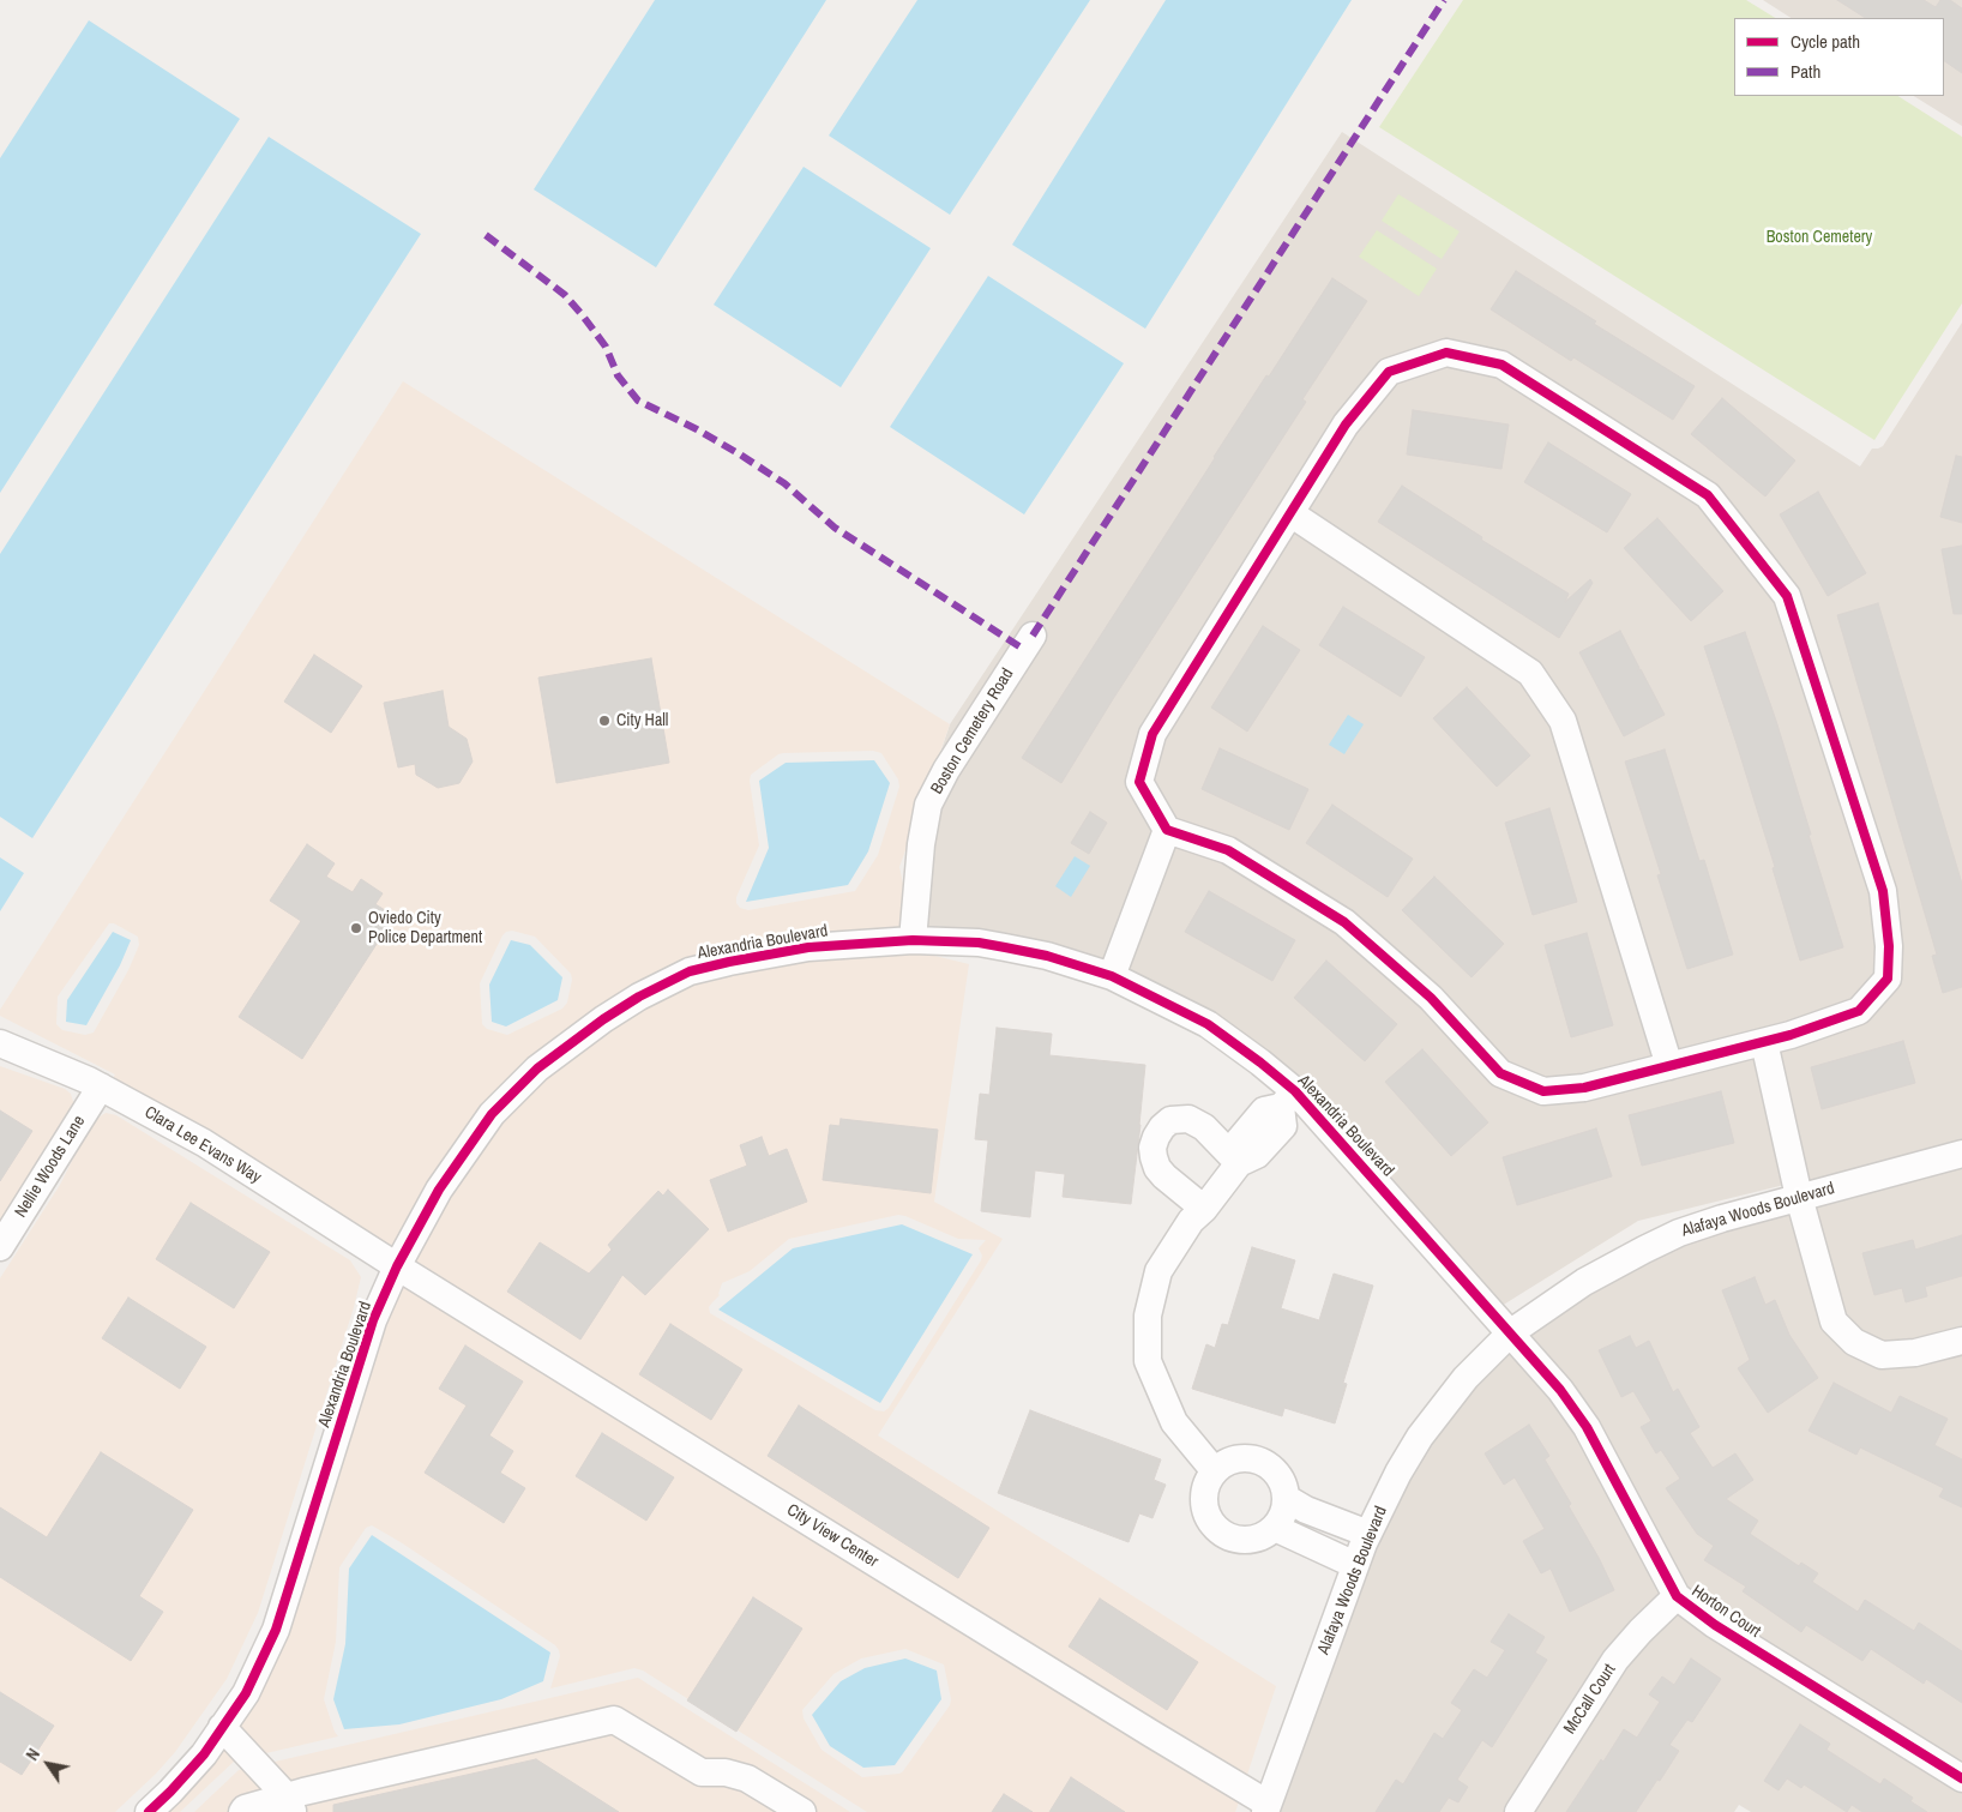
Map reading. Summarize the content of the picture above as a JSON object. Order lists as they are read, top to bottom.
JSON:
{
  "streets": {
    "street": [
      "Boston Cemetery Road",
      "Alexandria Boulevard",
      "Clara Lee Evans Way",
      "Nellie Woods Lane",
      "Alafaya Woods Boulevard",
      "City View Center",
      "Horton Court",
      "McCall Court"
    ]
  },
  "crossings": [
    ["Boston Cemetery Road", "Alexandria Boulevard"],
    ["Alexandria Boulevard", "Clara Lee Evans Way"],
    ["Alexandria Boulevard", "Alafaya Woods Boulevard"],
    ["Alexandria Boulevard", "City View Center"],
    ["Alexandria Boulevard", "Horton Court"],
    ["Clara Lee Evans Way", "Nellie Woods Lane"],
    ["Clara Lee Evans Way", "City View Center"],
    ["Alafaya Woods Boulevard", "City View Center"],
    ["Alafaya Woods Boulevard", "Horton Court"],
    ["Horton Court", "McCall Court"]
  ],
  "parks": ["Boston Cemetery"],
  "places": ["City Hall", "Oviedo City Police Department"],
  "legend": ["Cycle path", "Path"],
  "north": "top left"
}
